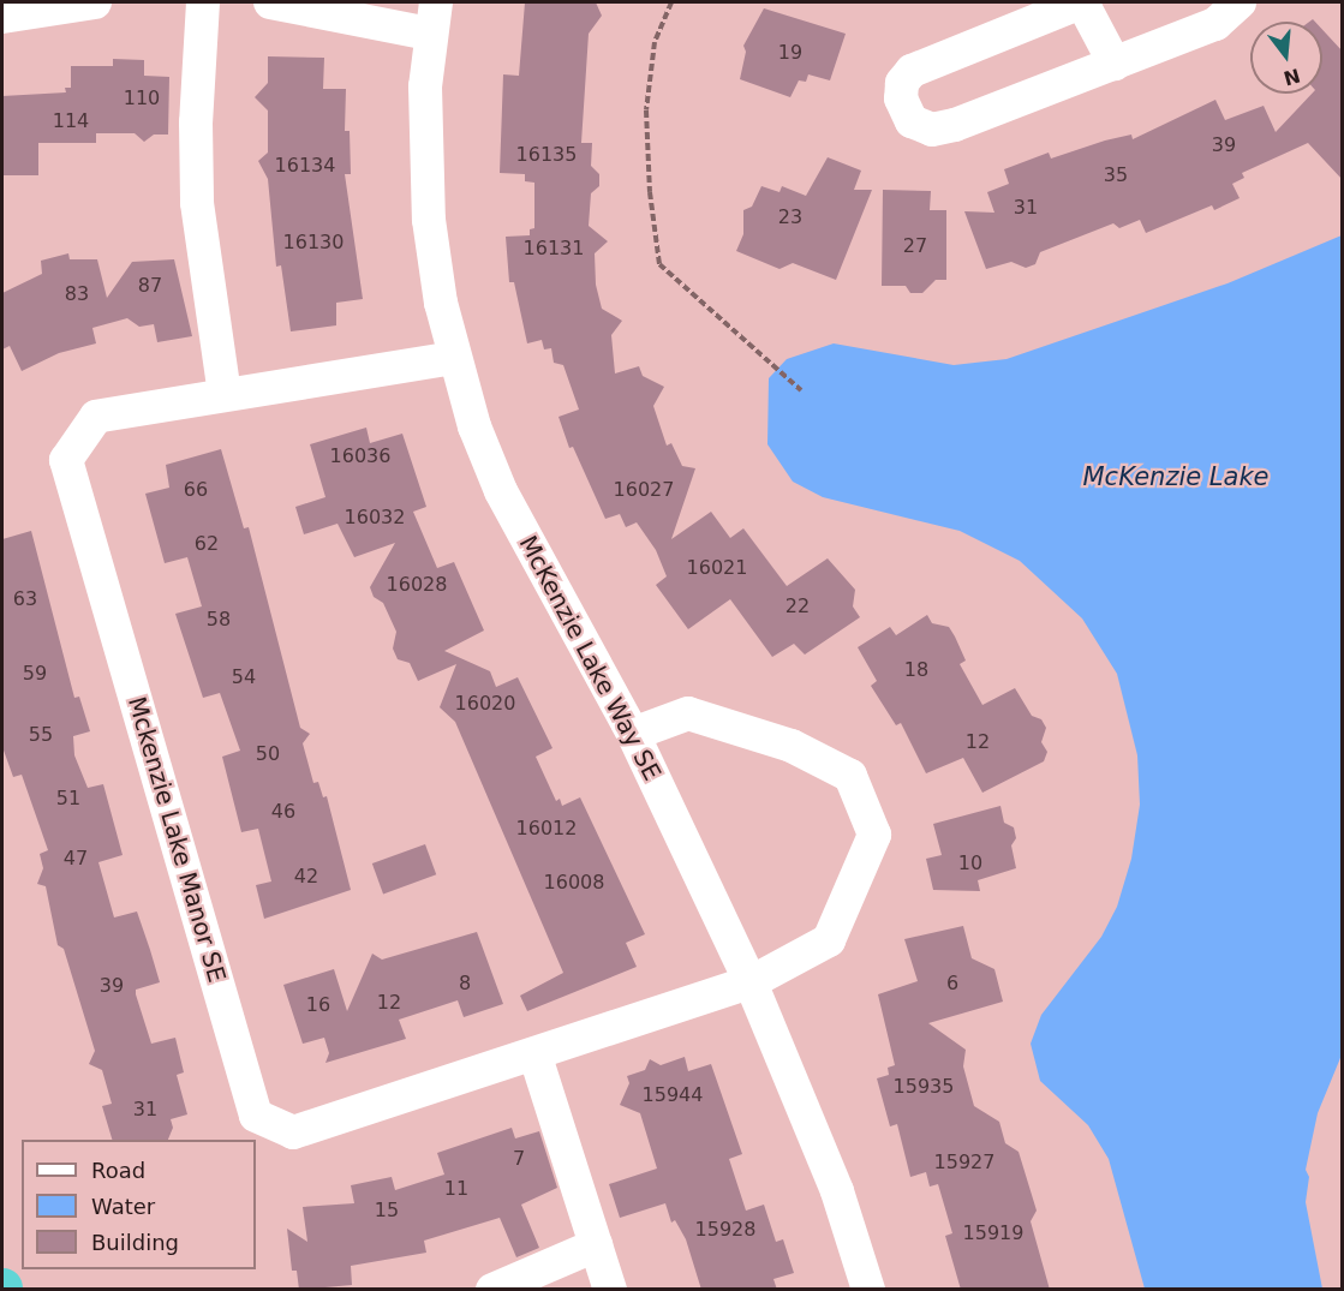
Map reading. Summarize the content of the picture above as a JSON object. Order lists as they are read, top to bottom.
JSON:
{
  "streets": {
    "street": ["McKenzie Lake Way SE", "Mckenzie Lake Manor SE"]
  },
  "crossings": [
    ["McKenzie Lake Way SE", "Mckenzie Lake Manor SE"]
  ],
  "water": ["McKenzie Lake"],
  "house_numbers": [
    "19",
    "110",
    "114",
    "39",
    "16135",
    "16134",
    "35",
    "31",
    "23",
    "16130",
    "27",
    "16131",
    "87",
    "83",
    "16036",
    "66",
    "16027",
    "16032",
    "62",
    "16021",
    "16028",
    "63",
    "22",
    "58",
    "18",
    "59",
    "54",
    "16020",
    "55",
    "12",
    "50",
    "51",
    "46",
    "16012",
    "47",
    "10",
    "42",
    "16008",
    "8",
    "6",
    "39",
    "12",
    "16",
    "15935",
    "15944",
    "31",
    "7",
    "15927",
    "11",
    "15",
    "15928",
    "15919"
  ],
  "legend": ["Road", "Water", "Building"],
  "north": "bottom"
}
